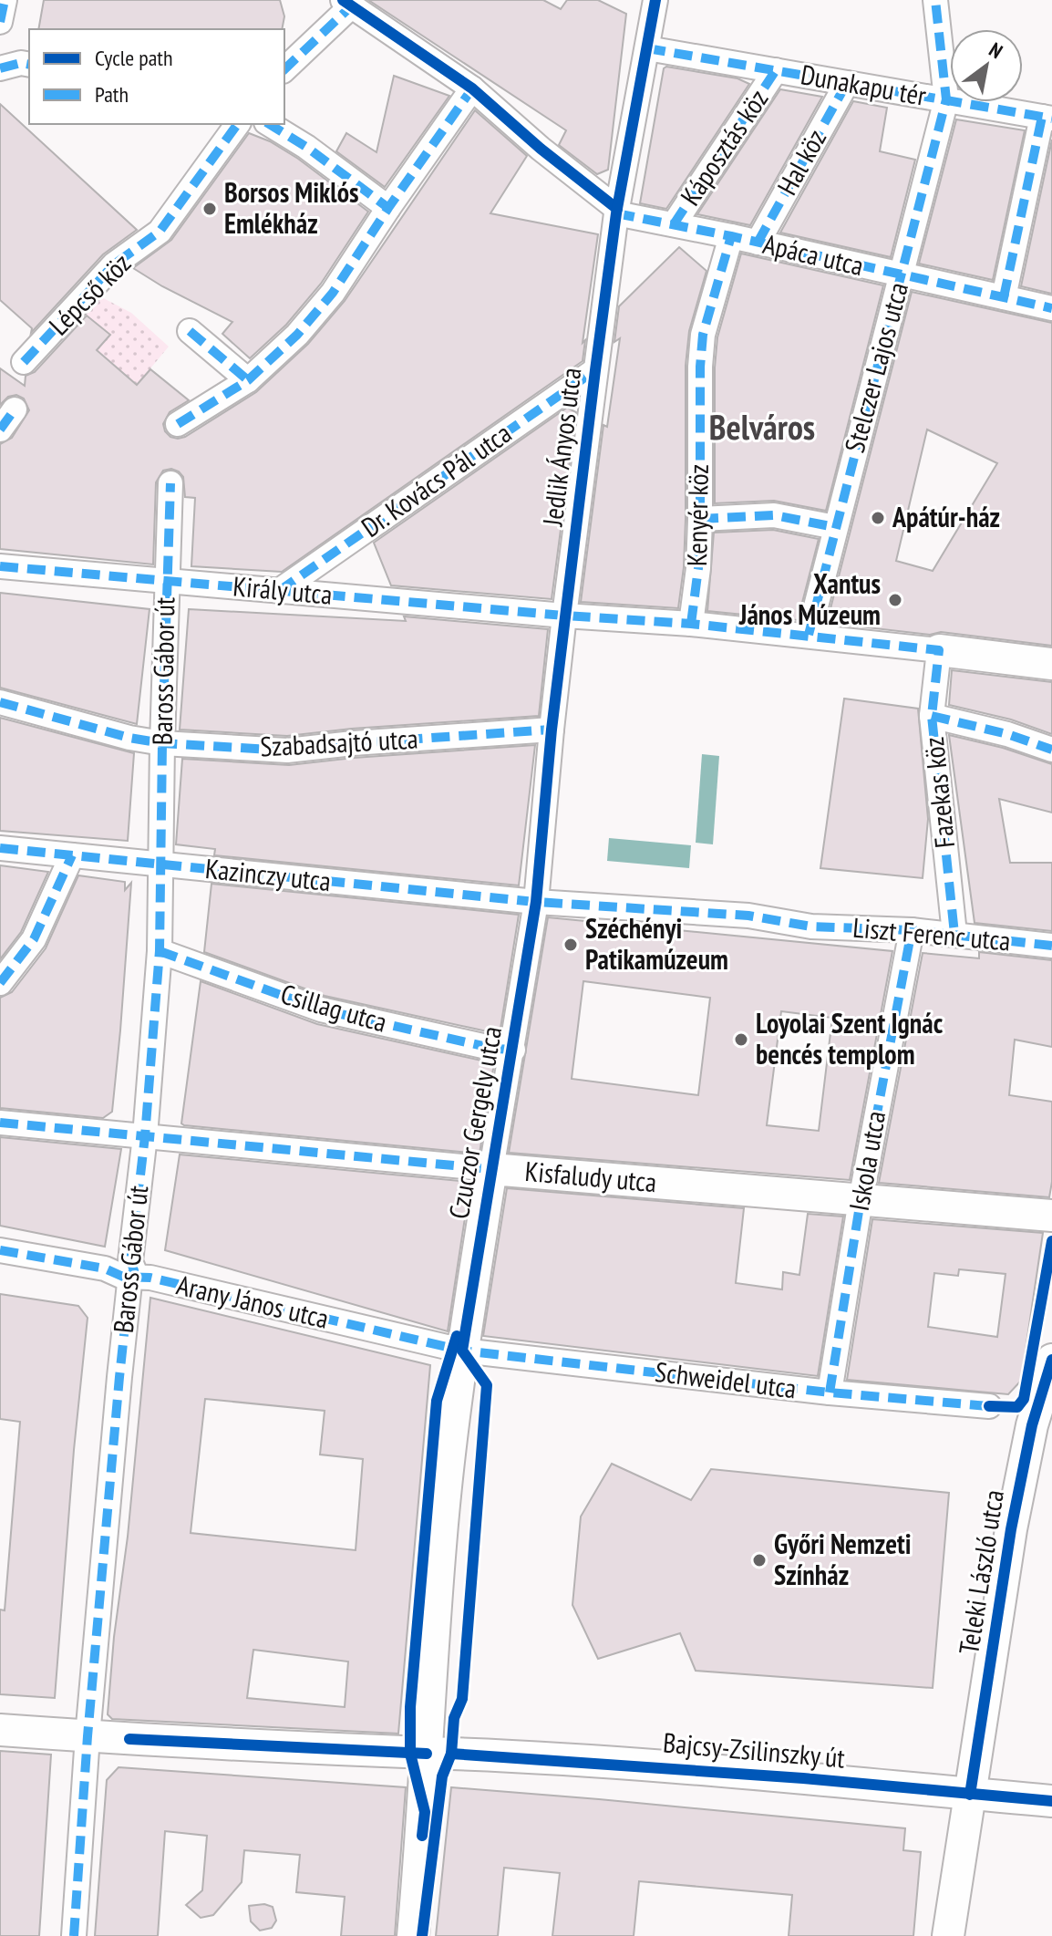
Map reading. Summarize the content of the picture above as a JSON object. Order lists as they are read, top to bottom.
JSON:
{
  "streets": {
    "street": [
      "Dunakapu tér",
      "Káposztás köz",
      "Hal köz",
      "Apáca utca",
      "Lépcső köz",
      "Stelczer Lajos utca",
      "Jedlik Ányos utca",
      "Dr. Kovács Pál utca",
      "Kenyér köz",
      "Király utca",
      "Baross Gábor út",
      "Szabadsajtó utca",
      "Fazekas köz",
      "Kazinczy utca",
      "Liszt Ferenc utca",
      "Csillag utca",
      "Czuczor Gergely utca",
      "Iskola utca",
      "Kisfaludy utca",
      "Arany János utca",
      "Schweidel utca",
      "Teleki László utca",
      "Bajcsy-Zsilinszky út"
    ]
  },
  "crossings": [
    ["Dunakapu tér", "Káposztás köz"],
    ["Dunakapu tér", "Hal köz"],
    ["Dunakapu tér", "Stelczer Lajos utca"],
    ["Dunakapu tér", "Jedlik Ányos utca"],
    ["Káposztás köz", "Apáca utca"],
    ["Hal köz", "Apáca utca"],
    ["Apáca utca", "Stelczer Lajos utca"],
    ["Apáca utca", "Jedlik Ányos utca"],
    ["Apáca utca", "Kenyér köz"],
    ["Stelczer Lajos utca", "Király utca"],
    ["Jedlik Ányos utca", "Dr. Kovács Pál utca"],
    ["Jedlik Ányos utca", "Király utca"],
    ["Jedlik Ányos utca", "Szabadsajtó utca"],
    ["Jedlik Ányos utca", "Kazinczy utca"],
    ["Jedlik Ányos utca", "Czuczor Gergely utca"],
    ["Dr. Kovács Pál utca", "Király utca"],
    ["Kenyér köz", "Király utca"],
    ["Király utca", "Baross Gábor út"],
    ["Király utca", "Fazekas köz"],
    ["Baross Gábor út", "Szabadsajtó utca"],
    ["Baross Gábor út", "Kazinczy utca"],
    ["Baross Gábor út", "Csillag utca"],
    ["Baross Gábor út", "Kisfaludy utca"],
    ["Baross Gábor út", "Arany János utca"],
    ["Baross Gábor út", "Bajcsy-Zsilinszky út"],
    ["Fazekas köz", "Liszt Ferenc utca"],
    ["Kazinczy utca", "Liszt Ferenc utca"],
    ["Kazinczy utca", "Czuczor Gergely utca"],
    ["Liszt Ferenc utca", "Iskola utca"],
    ["Csillag utca", "Czuczor Gergely utca"],
    ["Czuczor Gergely utca", "Kisfaludy utca"],
    ["Czuczor Gergely utca", "Arany János utca"],
    ["Czuczor Gergely utca", "Schweidel utca"],
    ["Czuczor Gergely utca", "Bajcsy-Zsilinszky út"],
    ["Iskola utca", "Kisfaludy utca"],
    ["Iskola utca", "Schweidel utca"],
    ["Arany János utca", "Schweidel utca"],
    ["Teleki László utca", "Bajcsy-Zsilinszky út"]
  ],
  "districts": ["Belváros"],
  "places": [
    "Borsos Miklós Emlékház",
    "Apátúr-ház",
    "Xantus János Múzeum",
    "Széchényi Patikamúzeum",
    "Loyolai Szent Ignác bencés templom",
    "Győri Nemzeti Színház"
  ],
  "legend": ["Cycle path", "Path"],
  "north": "top right"
}
